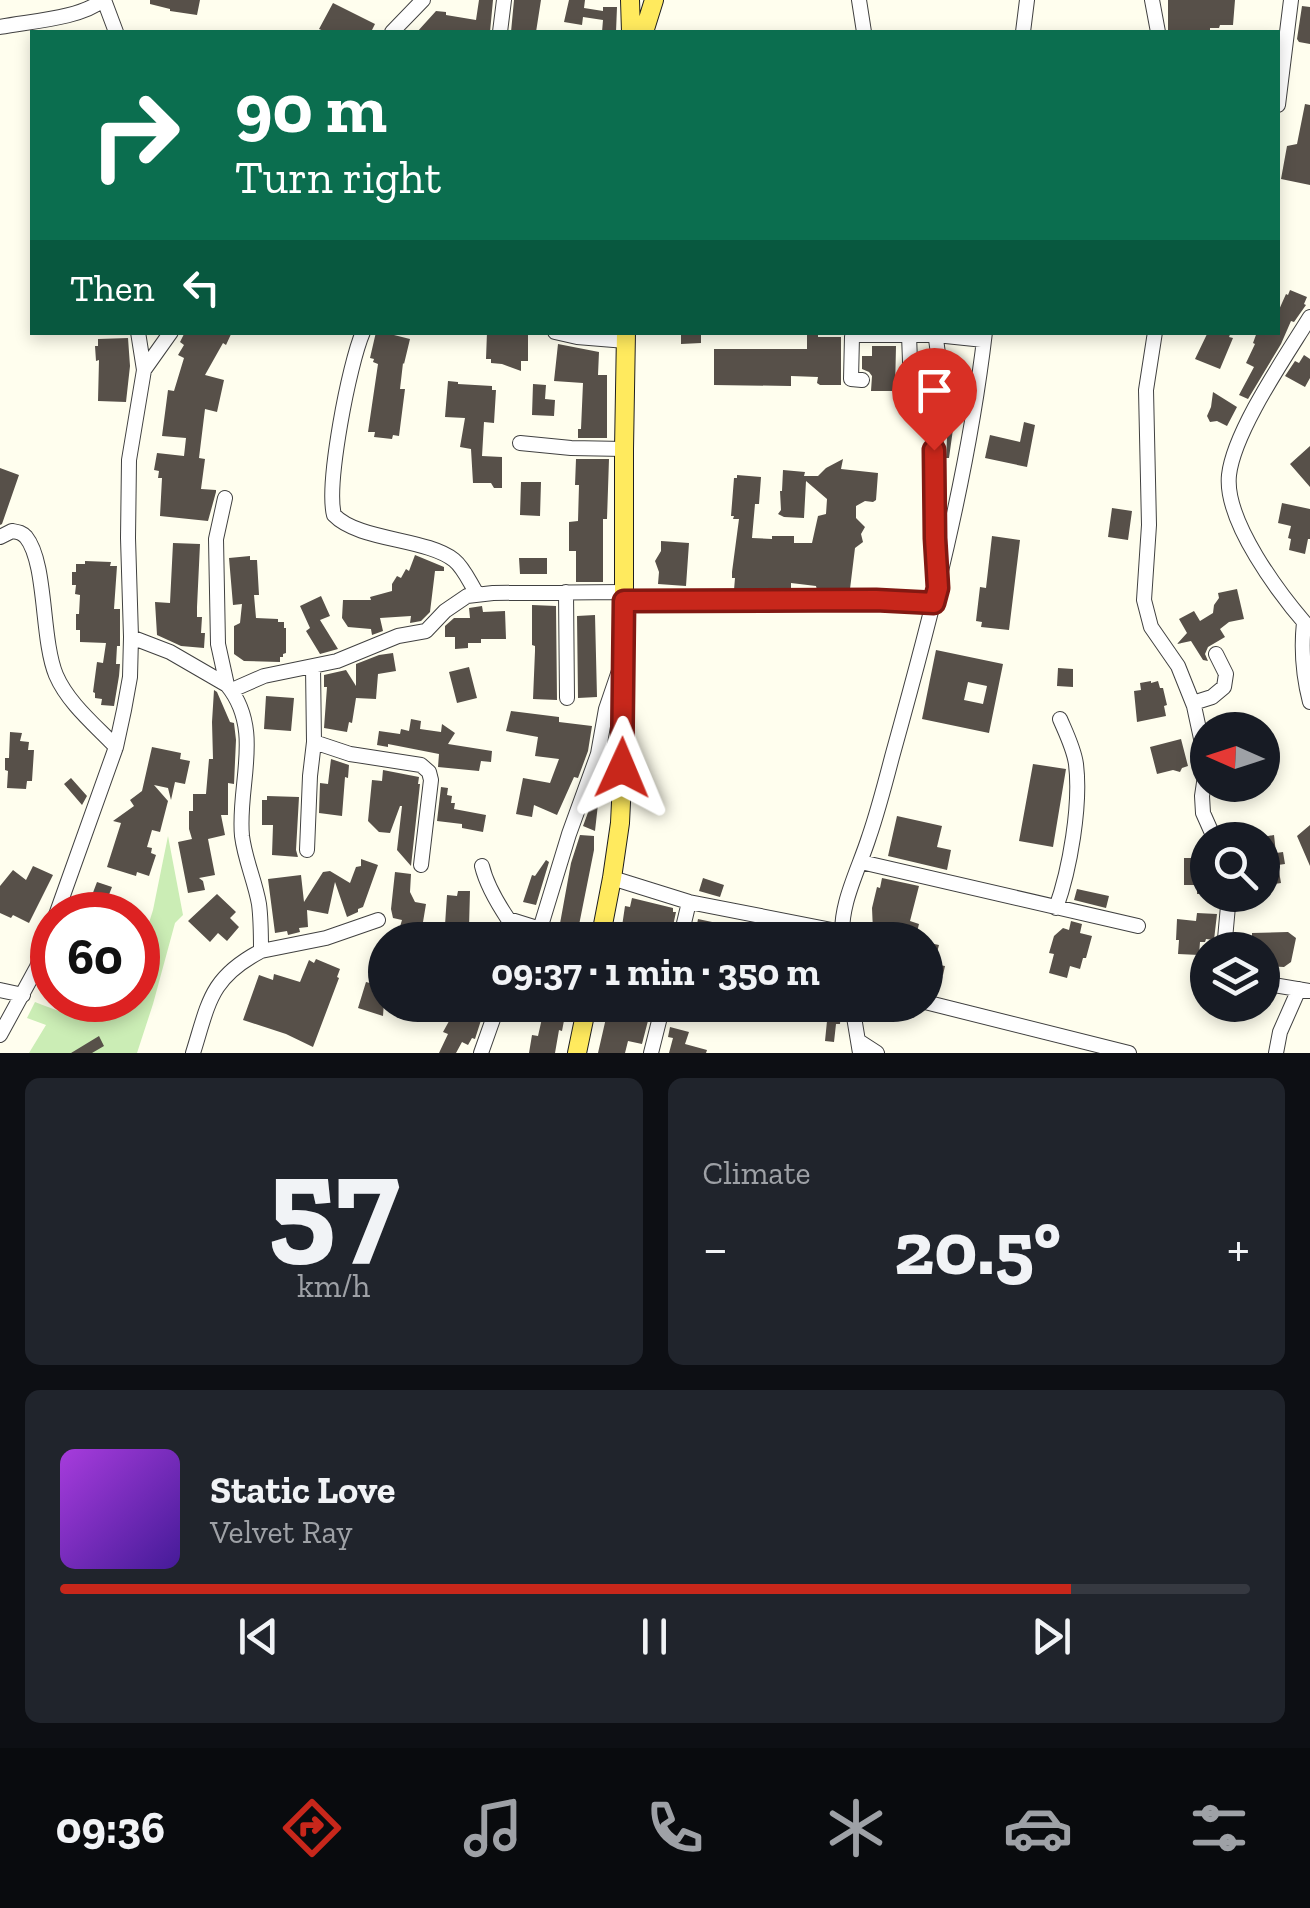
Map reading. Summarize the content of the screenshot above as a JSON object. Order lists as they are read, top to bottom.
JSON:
{
  "north": "left",
  "page": {
    "turn": ["90 m", "Turn right"],
    "then": "Then",
    "limit": "60",
    "trip": "09:37 · 1 min · 350 m",
    "tile": [
      ["57", "km/h"],
      "Climate"
    ],
    "heat": ["−", "20.5°", "+"],
    "song": ["Static Love", "Velvet Ray"],
    "tabs": "09:36"
  }
}
